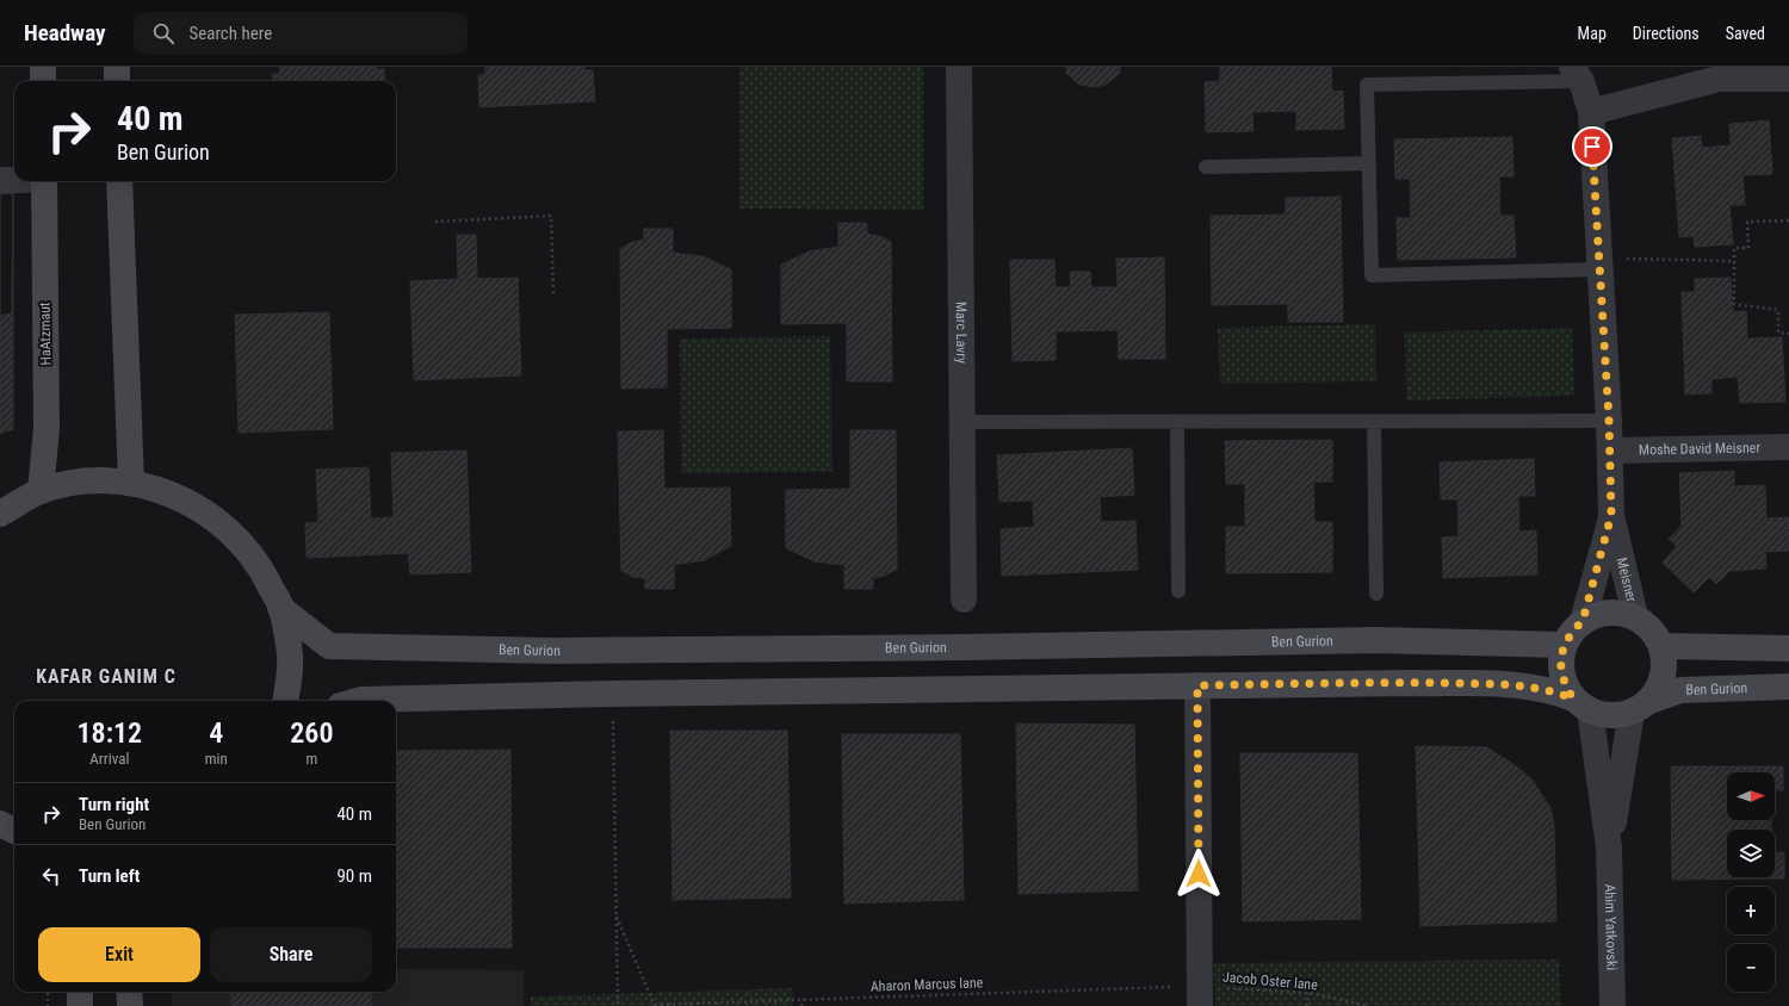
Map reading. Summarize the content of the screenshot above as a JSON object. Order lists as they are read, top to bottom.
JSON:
{
  "streets": {
    "street": [
      "Marc Lavry",
      "HaAtzmaut",
      "Moshe David Meisner",
      "Meisner",
      "Ben Gurion",
      "Ahim Yatkovski"
    ],
    "path": ["Jacob Oster lane", "Aharon Marcus lane"]
  },
  "crossings": [
    ["Moshe David Meisner", "Meisner"],
    ["Meisner", "Ben Gurion"],
    ["Meisner", "Ahim Yatkovski"],
    ["Ben Gurion", "Ahim Yatkovski"],
    ["Jacob Oster lane", "Aharon Marcus lane"]
  ],
  "districts": ["KAFAR GANIM C"],
  "north": "right",
  "page": {
    "header": "Headway",
    "search": "Search here",
    "nav": ["Map", "Directions", "Saved"],
    "turn": ["40 m", "Ben Gurion"],
    "eta": [
      "18:12",
      "Arrival",
      "4",
      "min",
      "260",
      "m"
    ],
    "map_buttons": ["+", "−"],
    "list": [
      {
        "name": "Turn right",
        "note": "Ben Gurion",
        "value": "40 m"
      },
      {
        "name": "Turn left",
        "value": "90 m"
      }
    ],
    "buttons": ["Exit", "Share"]
  }
}
